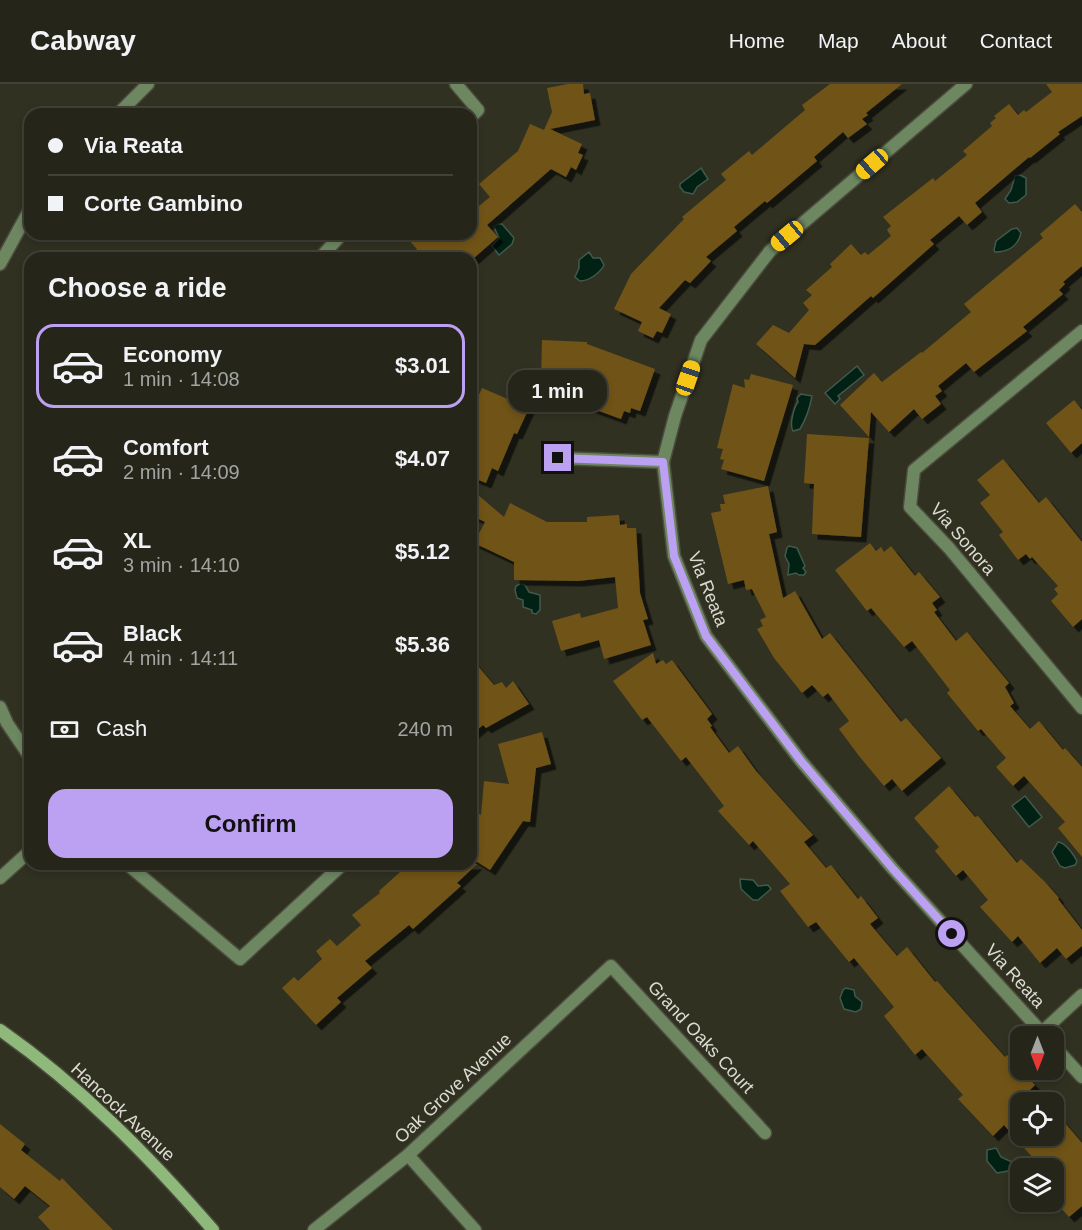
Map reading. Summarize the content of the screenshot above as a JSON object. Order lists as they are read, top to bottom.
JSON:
{
  "streets": {
    "main road": ["Hancock Avenue"],
    "street": [
      "Via Sonora",
      "Via Reata",
      "Grand Oaks Court",
      "Oak Grove Avenue"
    ]
  },
  "crossings": [
    ["Grand Oaks Court", "Oak Grove Avenue"]
  ],
  "north": "bottom",
  "page": {
    "header": "Cabway",
    "nav": [
      "Home",
      "Map",
      "About",
      "Contact"
    ],
    "banner": ["Via Reata", "Corte Gambino"],
    "heading": "Choose a ride",
    "list": [
      {
        "name": "Economy",
        "note": "1 min · 14:08",
        "value": "$3.01"
      },
      {
        "name": "Comfort",
        "note": "2 min · 14:09",
        "value": "$4.07"
      },
      {
        "name": "XL",
        "note": "3 min · 14:10",
        "value": "$5.12"
      },
      {
        "name": "Black",
        "note": "4 min · 14:11",
        "value": "$5.36"
      }
    ],
    "bubble": "1 min",
    "pay": ["Cash", "240 m"],
    "buttons": "Confirm"
  }
}
